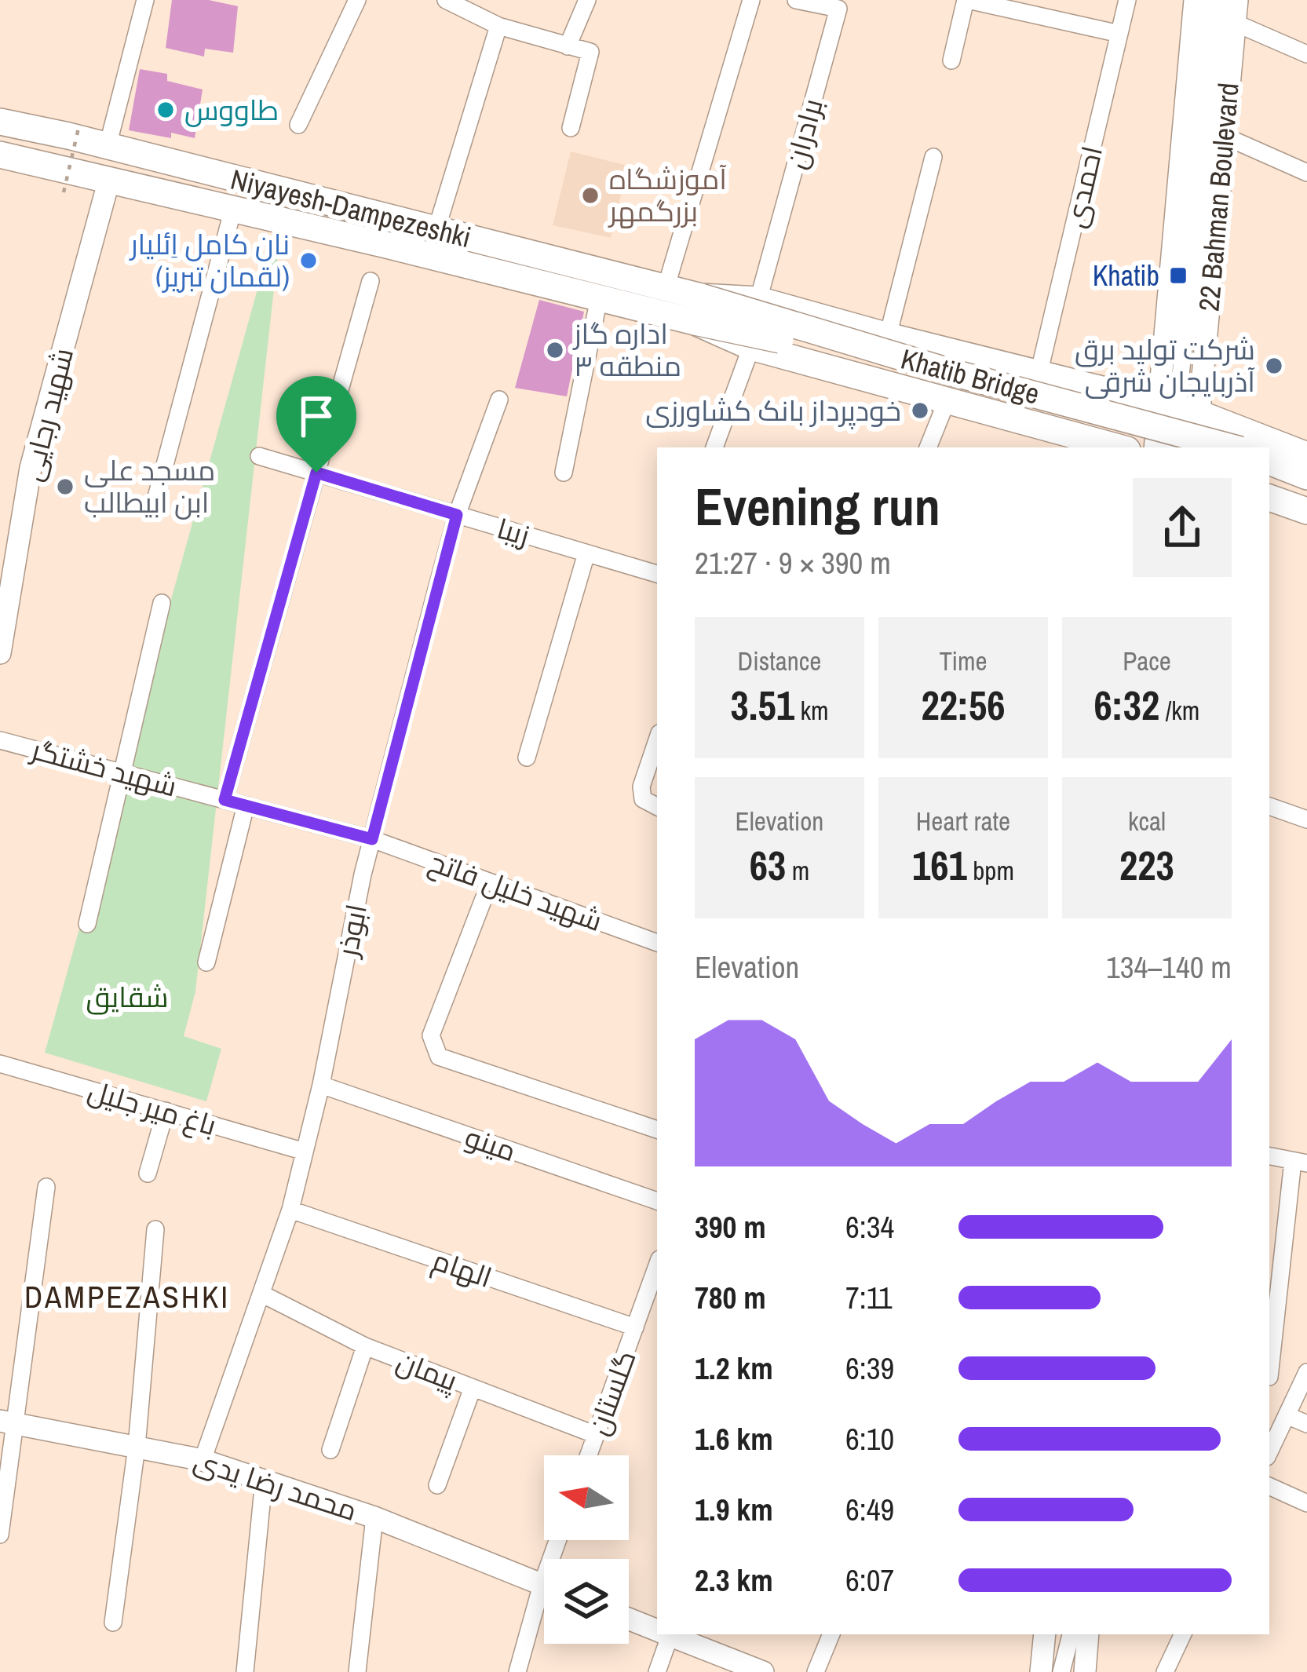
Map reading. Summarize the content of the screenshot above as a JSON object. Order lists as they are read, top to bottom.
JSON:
{
  "streets": {
    "highway": ["Niyayesh-Dampezeshki", "Khatib Bridge"],
    "main road": ["22 Bahman Boulevard", "شهید رجایی", "محمد رضا یدی"],
    "street": [
      "برادران",
      "احمدی",
      "زیبا",
      "شهید خشتگر",
      "شهید خلیل فاتح",
      "ابوذر",
      "باغ میر جلیل",
      "مینو",
      "الهام",
      "پیمان",
      "گلستان"
    ]
  },
  "crossings": [
    ["Niyayesh-Dampezeshki", "Khatib Bridge"],
    ["Niyayesh-Dampezeshki", "شهید رجایی"],
    ["زیبا", "ابوذر"],
    ["شهید خشتگر", "شهید خلیل فاتح"],
    ["شهید خشتگر", "ابوذر"],
    ["شهید خلیل فاتح", "ابوذر"],
    ["ابوذر", "باغ میر جلیل"],
    ["ابوذر", "مینو"],
    ["ابوذر", "الهام"],
    ["ابوذر", "پیمان"],
    ["ابوذر", "محمد رضا یدی"],
    ["الهام", "گلستان"],
    ["پیمان", "گلستان"]
  ],
  "districts": ["DAMPEZASHKI"],
  "parks": ["شقایق"],
  "places": {
    "other": [
      "طاووس",
      "آموزشگاه بزرگمهر",
      "نان کامل اِئلیار (لقمان تبریز)",
      "اداره گاز منطقه ۳",
      "شرکت تولید برق آذربایجان شرقی",
      "خودپرداز بانک کشاورزی",
      "مسجد علی ابن ابیطالب"
    ],
    "transit": ["Khatib"]
  },
  "north": "left",
  "page": {
    "heading": ["Evening run", "21:27 · 9 × 390 m"],
    "stats": [
      ["Distance", "3.51 km"],
      ["Time", "22:56"],
      ["Pace", "6:32 /km"],
      ["Elevation", "63 m"],
      ["Heart rate", "161 bpm"],
      ["kcal", "223"]
    ],
    "chart": ["Elevation", "134–140 m"],
    "list": [
      {
        "name": "390 m",
        "note": "6:34"
      },
      {
        "name": "780 m",
        "note": "7:11"
      },
      {
        "name": "1.2 km",
        "note": "6:39"
      },
      {
        "name": "1.6 km",
        "note": "6:10"
      },
      {
        "name": "1.9 km",
        "note": "6:49"
      },
      {
        "name": "2.3 km",
        "note": "6:07"
      }
    ]
  }
}
